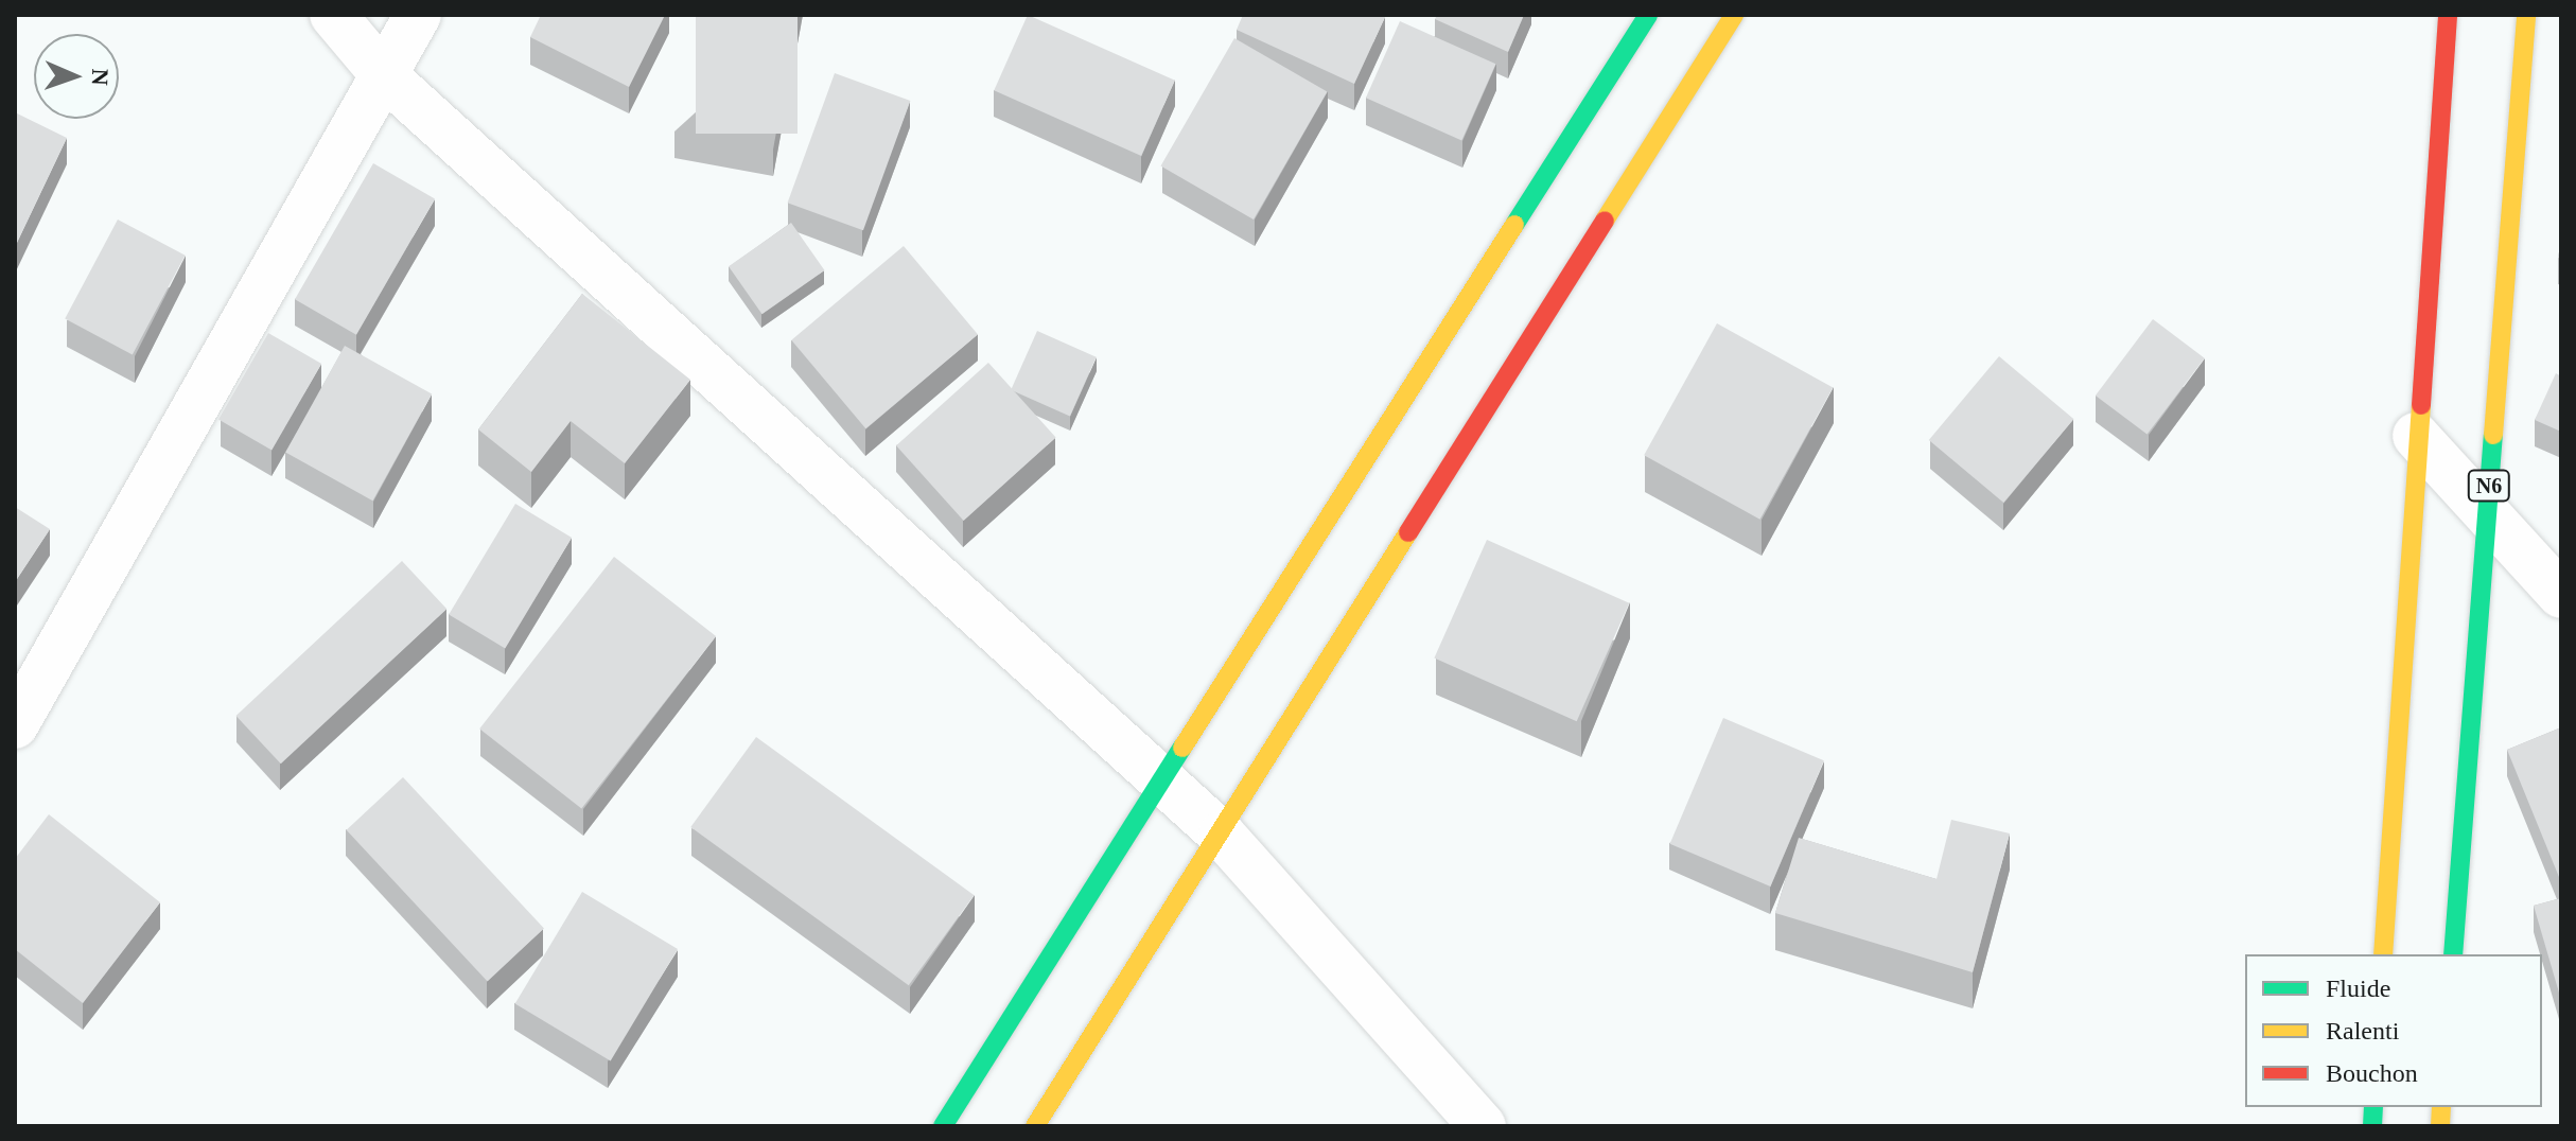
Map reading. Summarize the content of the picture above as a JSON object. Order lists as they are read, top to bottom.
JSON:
{
  "streets": {
    "main road": ["N6"]
  },
  "legend": ["Fluide", "Ralenti", "Bouchon"],
  "north": "right"
}
